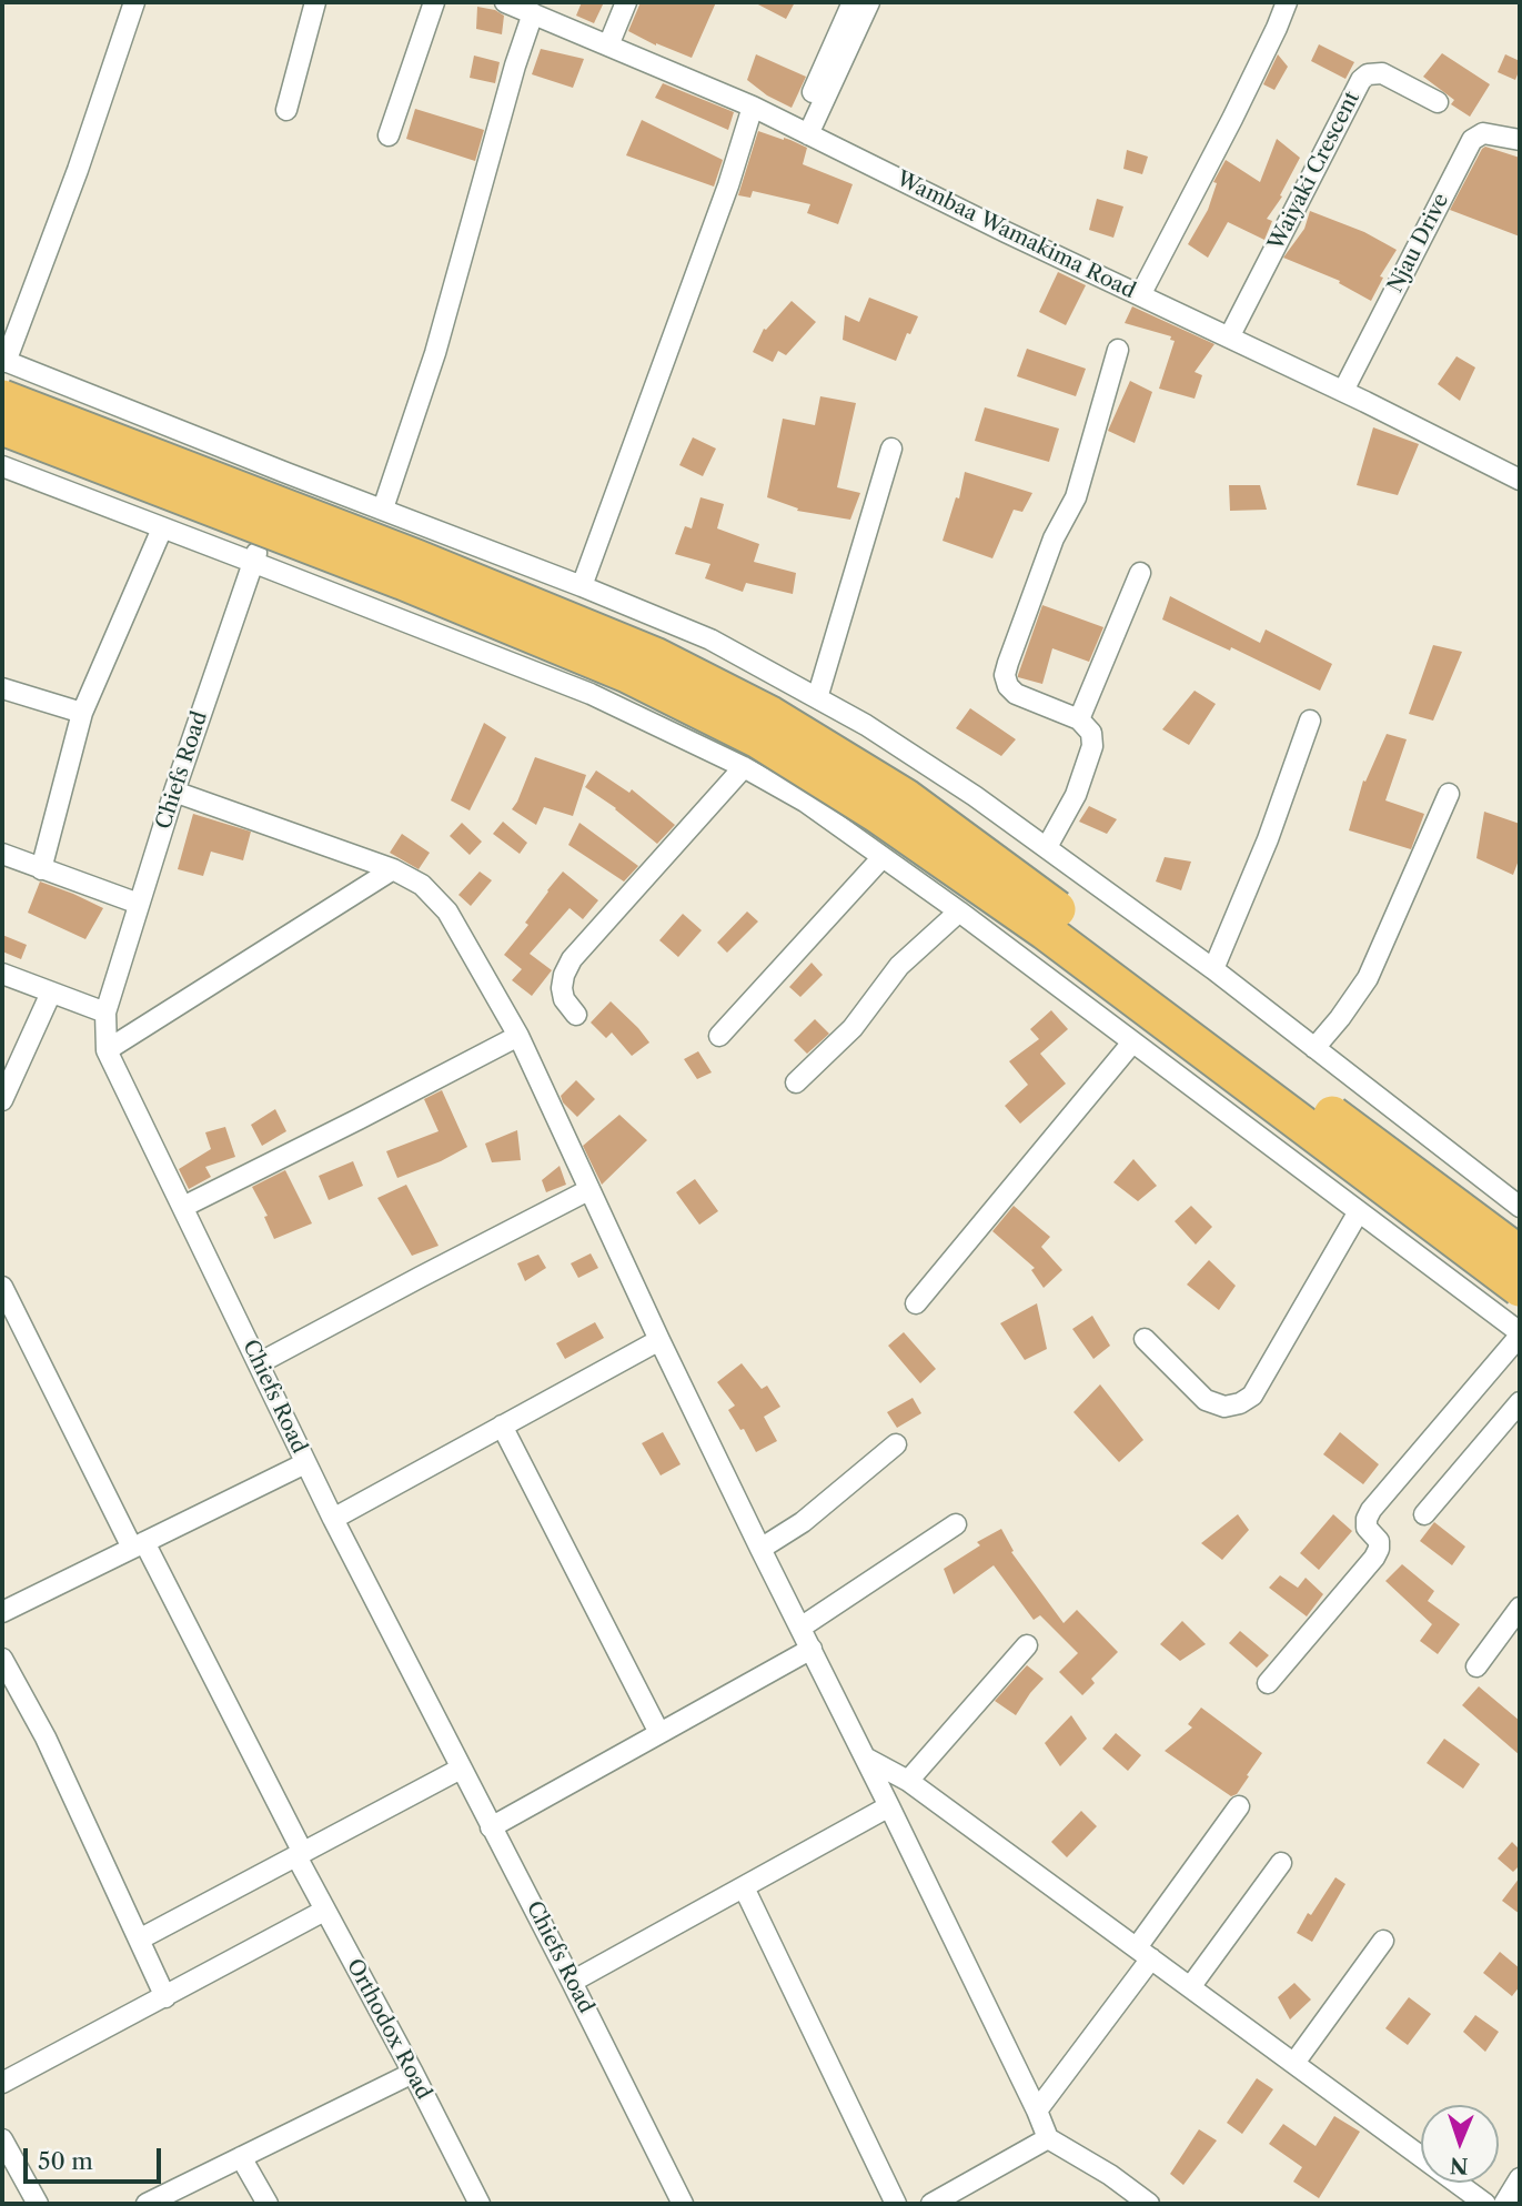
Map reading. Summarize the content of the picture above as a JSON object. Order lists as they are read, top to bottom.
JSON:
{
  "streets": {
    "street": [
      "Waiyaki Crescent",
      "Wambaa Wamakima Road",
      "Njau Drive",
      "Chiefs Road",
      "Orthodox Road"
    ]
  },
  "crossings": [
    ["Waiyaki Crescent", "Wambaa Wamakima Road"],
    ["Wambaa Wamakima Road", "Njau Drive"]
  ],
  "scale_bar": "50 m",
  "north": "bottom"
}
